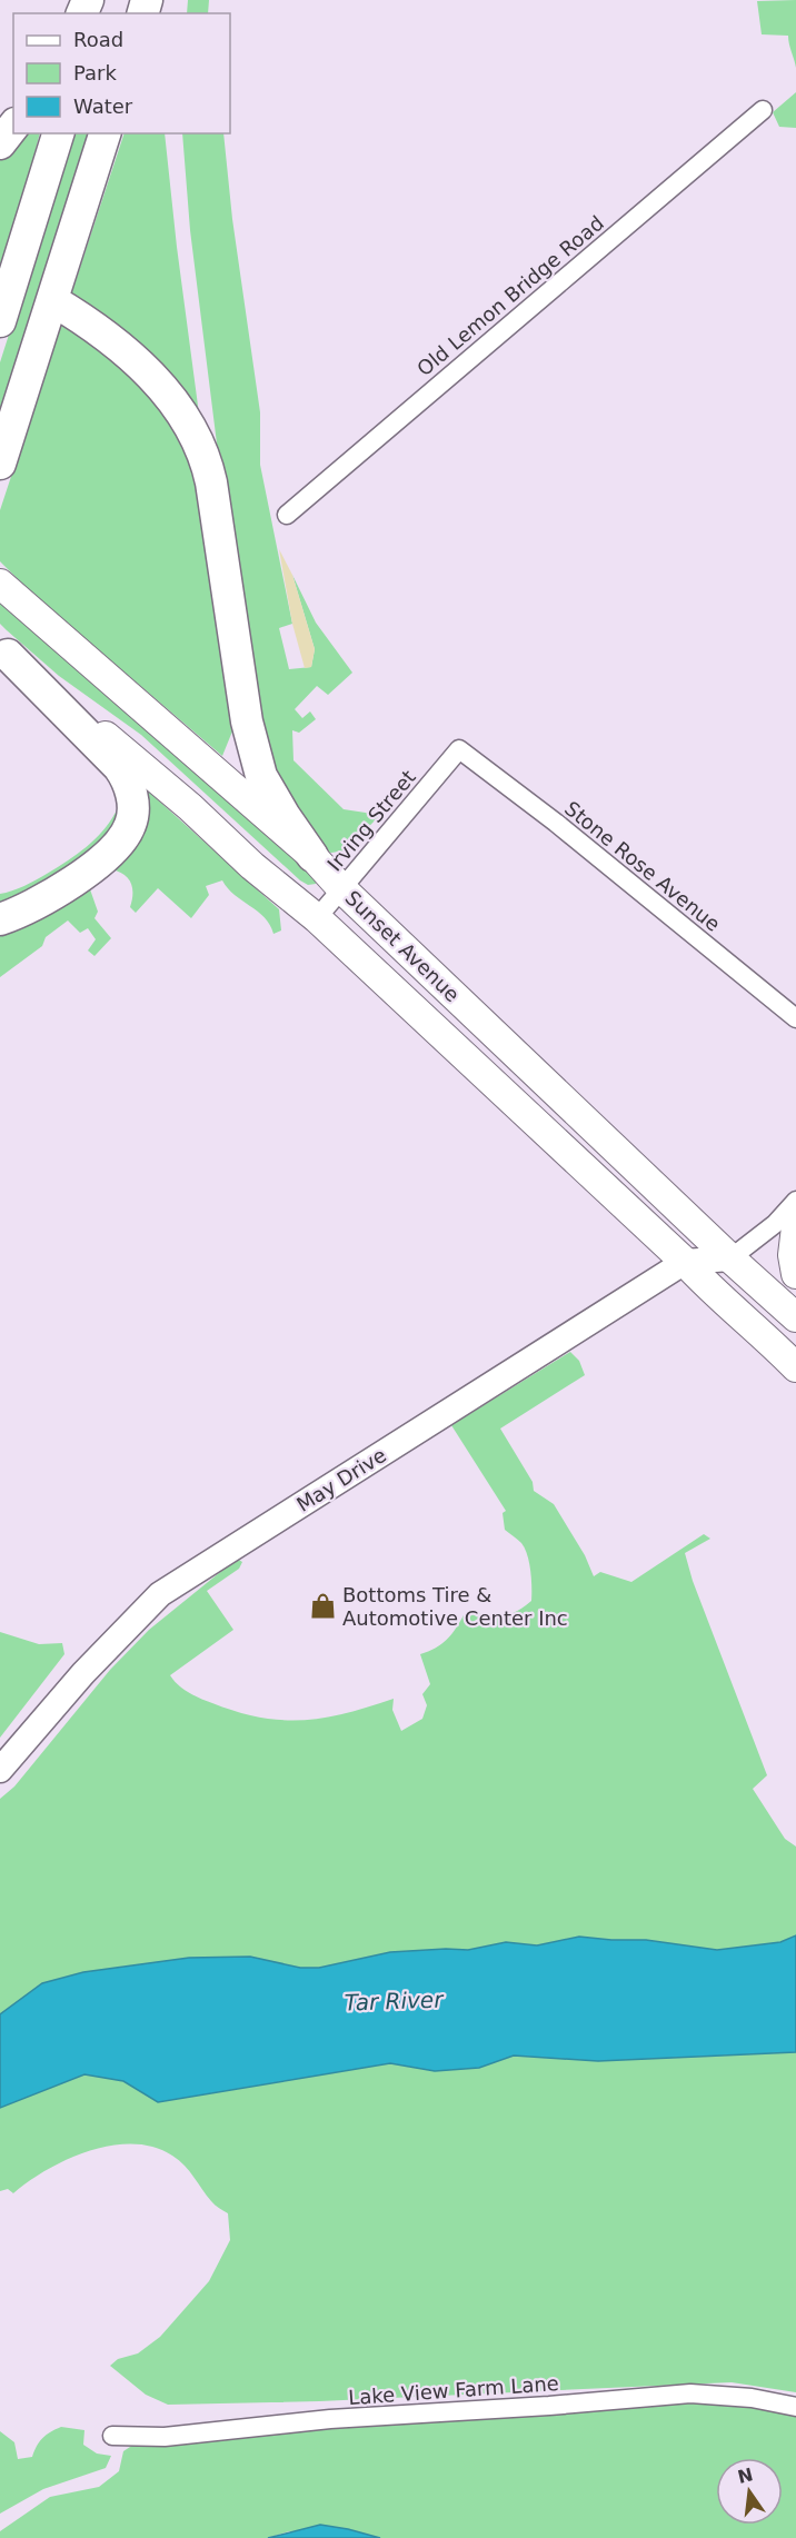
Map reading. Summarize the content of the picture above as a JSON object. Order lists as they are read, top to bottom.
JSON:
{
  "streets": {
    "main road": ["Sunset Avenue", "May Drive"],
    "street": [
      "Old Lemon Bridge Road",
      "Irving Street",
      "Stone Rose Avenue",
      "Lake View Farm Lane"
    ]
  },
  "crossings": [
    ["Irving Street", "Stone Rose Avenue"],
    ["Irving Street", "Sunset Avenue"],
    ["Sunset Avenue", "May Drive"]
  ],
  "water": ["Tar River"],
  "places": {
    "shop": ["Bottoms Tire & Automotive Center Inc"]
  },
  "legend": ["Road", "Park", "Water"],
  "north": "top"
}
